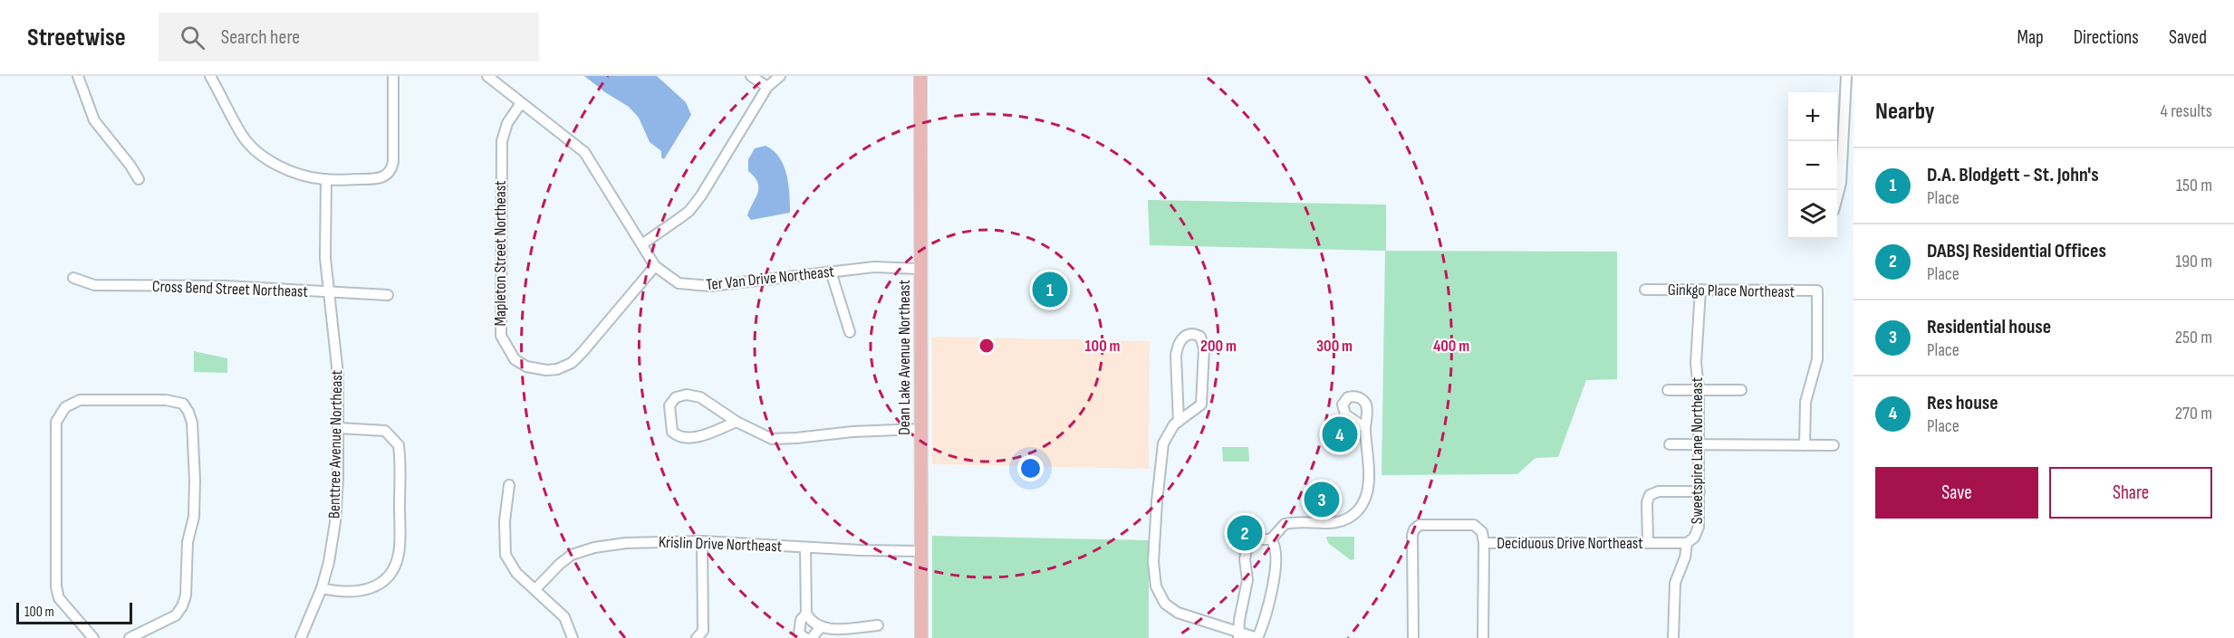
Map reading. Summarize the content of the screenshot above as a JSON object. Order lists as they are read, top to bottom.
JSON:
{
  "streets": {
    "main road": ["Dean Lake Avenue Northeast"],
    "street": [
      "Mapleton Street Northeast",
      "Ter Van Drive Northeast",
      "Cross Bend Street Northeast",
      "Ginkgo Place Northeast",
      "Benttree Avenue Northeast",
      "Sweetspire Lane Northeast",
      "Deciduous Drive Northeast",
      "Krislin Drive Northeast"
    ]
  },
  "crossings": [
    ["Mapleton Street Northeast", "Ter Van Drive Northeast"],
    ["Ter Van Drive Northeast", "Dean Lake Avenue Northeast"],
    ["Cross Bend Street Northeast", "Benttree Avenue Northeast"],
    ["Ginkgo Place Northeast", "Sweetspire Lane Northeast"],
    ["Dean Lake Avenue Northeast", "Krislin Drive Northeast"],
    ["Sweetspire Lane Northeast", "Deciduous Drive Northeast"]
  ],
  "scale_bar": "100 m",
  "page": {
    "header": "Streetwise",
    "search": "Search here",
    "nav": ["Map", "Directions", "Saved"],
    "heading": ["Nearby", "4 results"],
    "map_buttons": ["+", "−"],
    "list": [
      {
        "mark": "1",
        "name": "D.A. Blodgett - St. John's",
        "note": "Place",
        "value": "150 m"
      },
      {
        "mark": "2",
        "name": "DABSJ Residential Offices",
        "note": "Place",
        "value": "190 m"
      },
      {
        "mark": "3",
        "name": "Residential house",
        "note": "Place",
        "value": "250 m"
      },
      {
        "mark": "4",
        "name": "Res house",
        "note": "Place",
        "value": "270 m"
      }
    ],
    "pins": [
      "1",
      "4",
      "3",
      "2"
    ],
    "buttons": ["Save", "Share"],
    "scale": "100 m"
  },
  "rings": [
    "100 m",
    "200 m",
    "300 m",
    "400 m"
  ]
}
